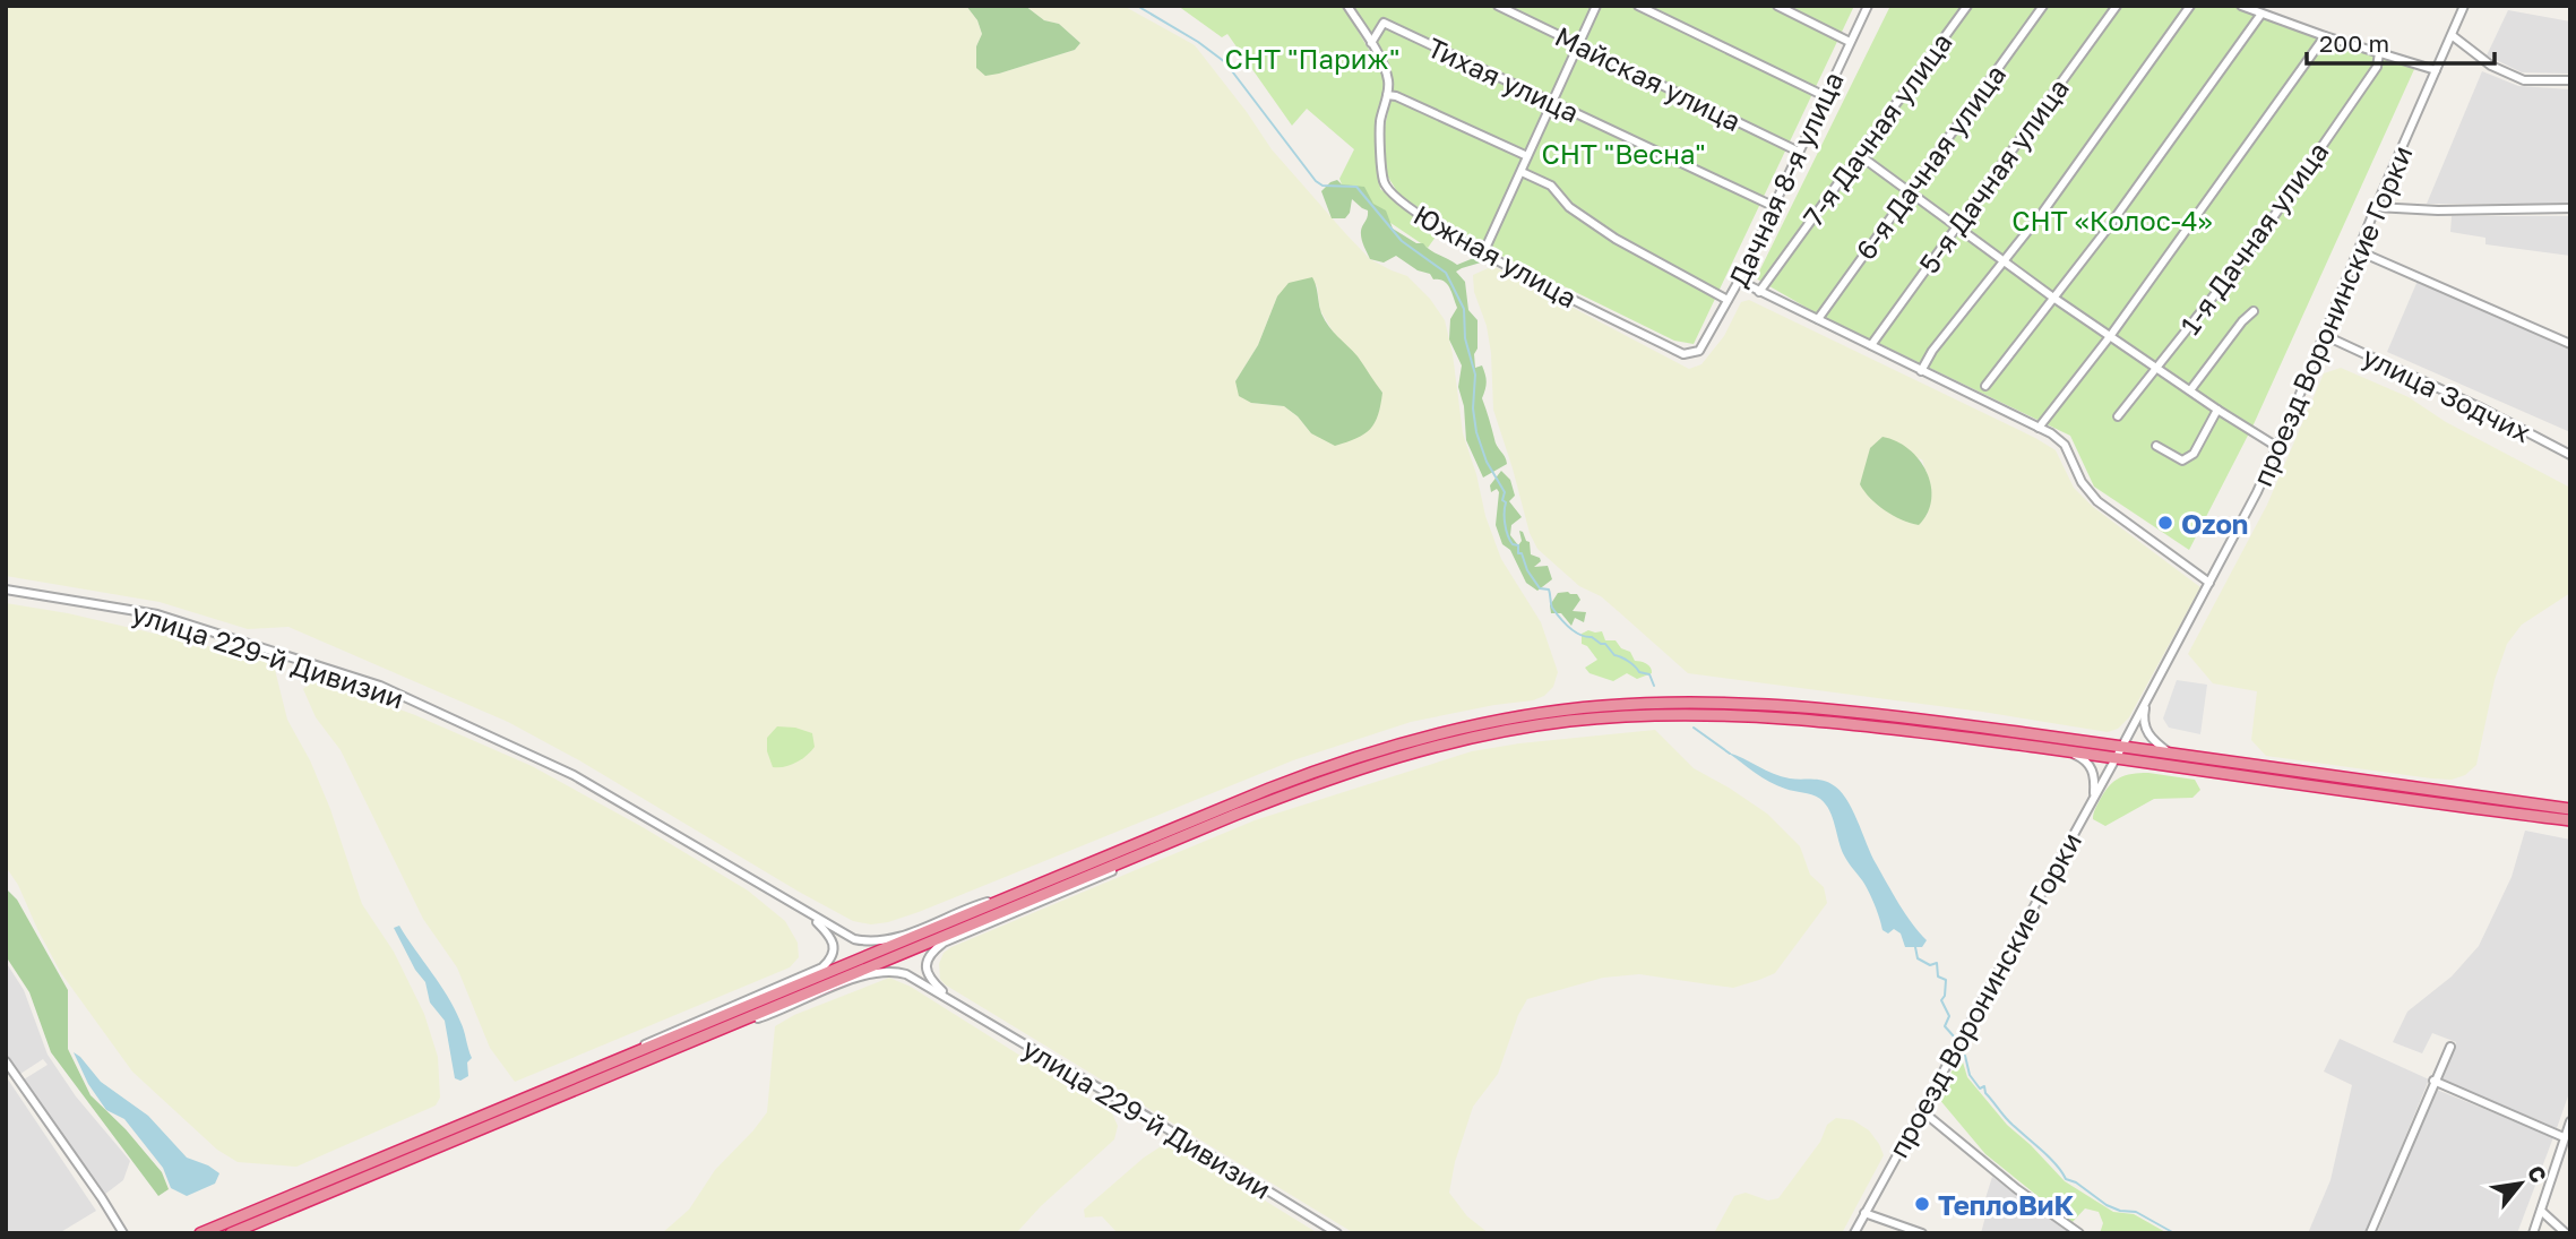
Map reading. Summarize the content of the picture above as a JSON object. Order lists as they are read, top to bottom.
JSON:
{
  "streets": {
    "street": [
      "Майская улица",
      "Тихая улица",
      "7-я Дачная улица",
      "6-я Дачная улица",
      "5-я Дачная улица",
      "Дачная 8-я улица",
      "1-я Дачная улица",
      "Южная улица",
      "проезд Воронинские Горки",
      "улица Зодчих",
      "улица 229-й Дивизии"
    ]
  },
  "crossings": [
    ["Майская улица", "Дачная 8-я улица"],
    ["Тихая улица", "Дачная 8-я улица"],
    ["Тихая улица", "Южная улица"],
    ["Дачная 8-я улица", "Южная улица"],
    ["проезд Воронинские Горки", "улица Зодчих"]
  ],
  "parks": ["СНТ \"Париж\"", "СНТ \"Весна\"", "СНТ «Колос-4»"],
  "places": ["Ozon", "ТеплоВиК"],
  "scale_bar": "200 m",
  "north": "top right"
}
